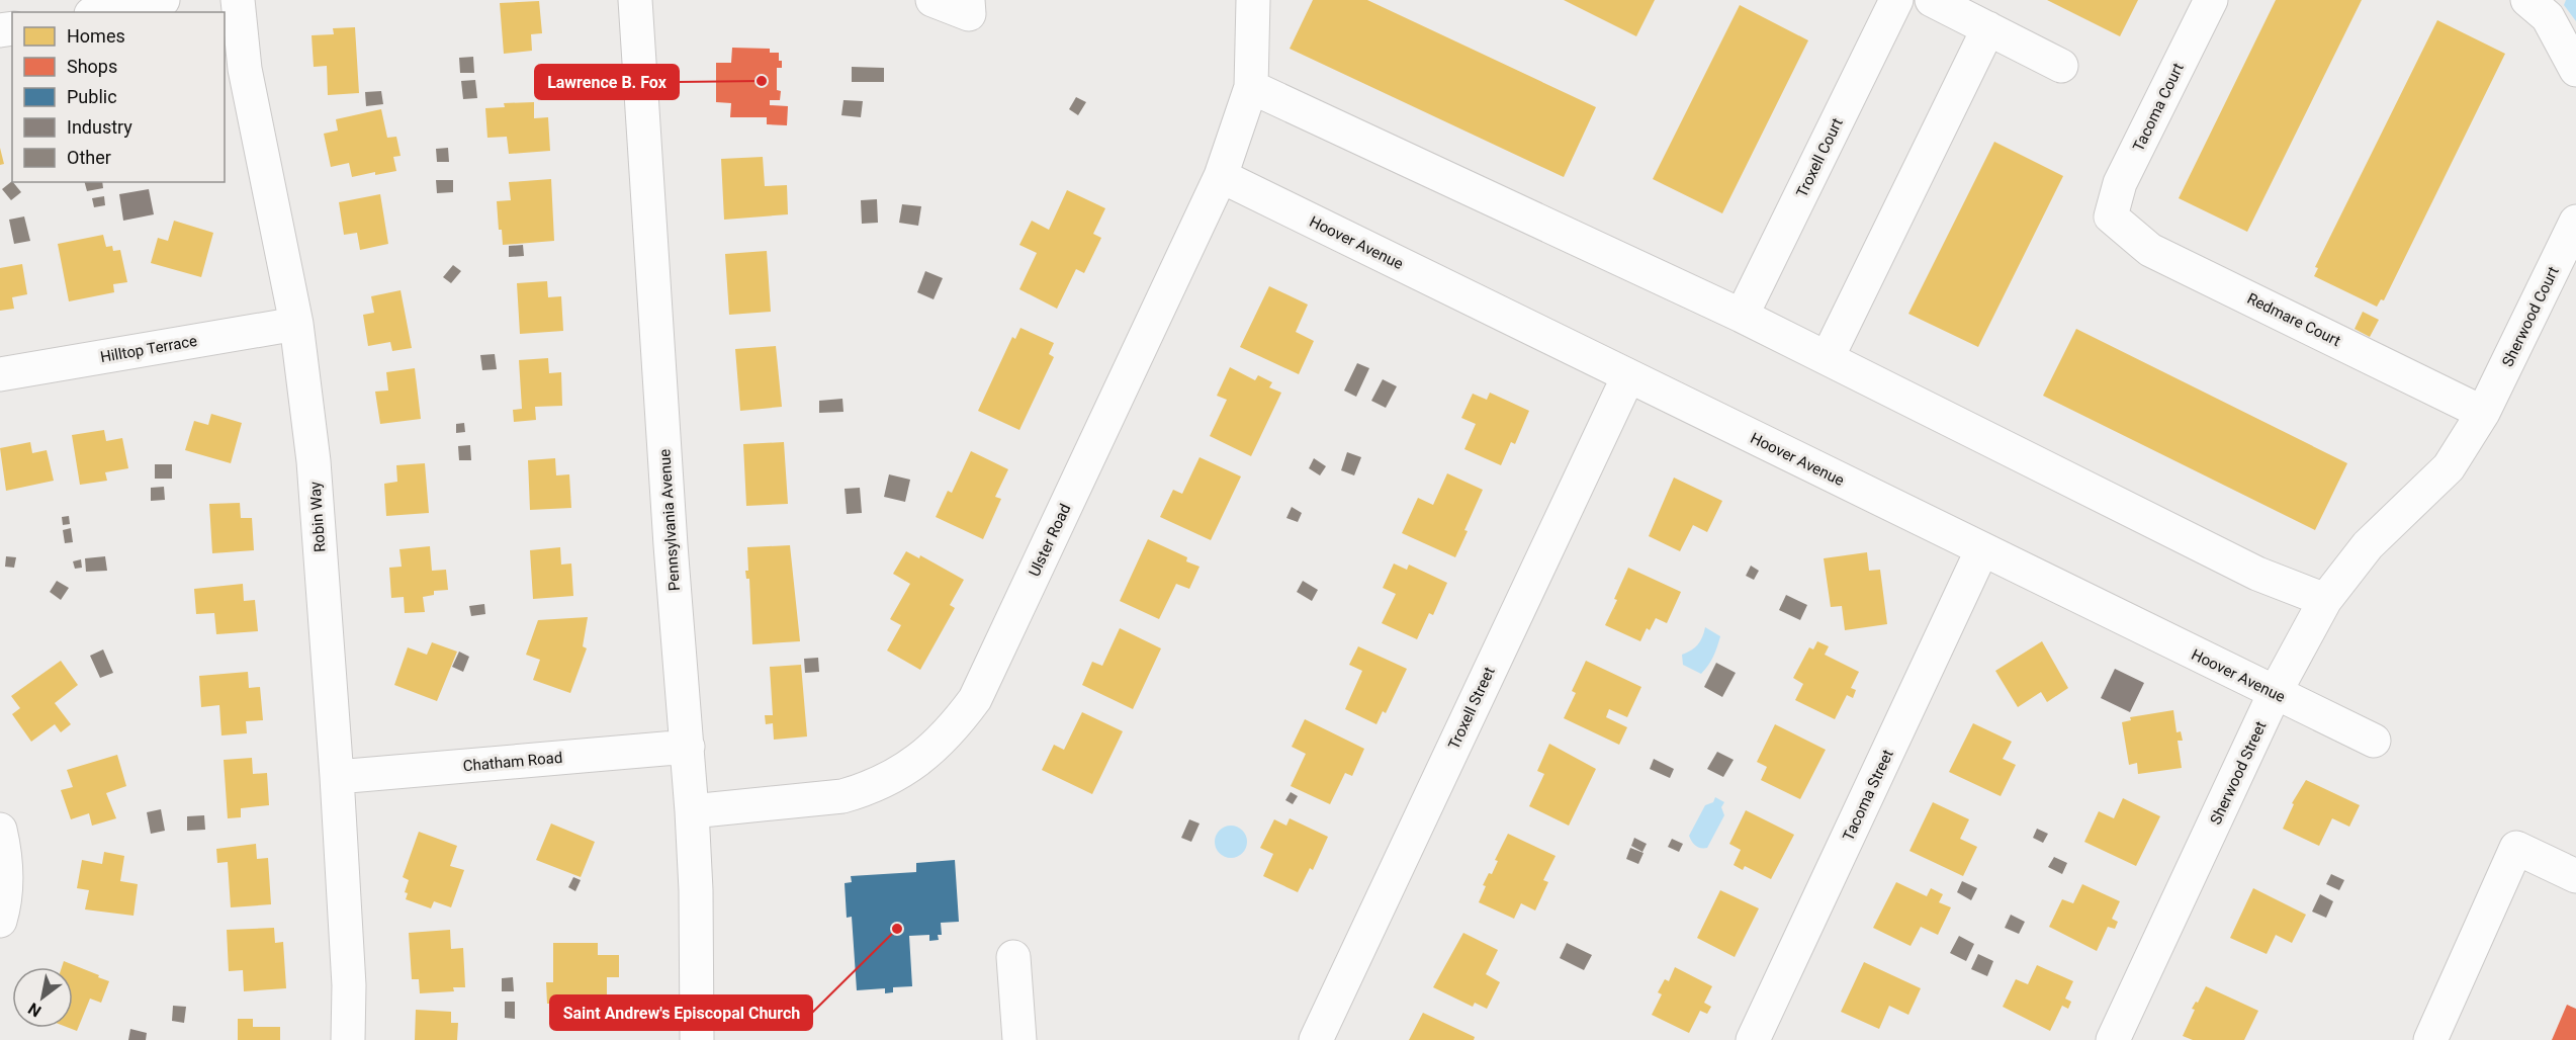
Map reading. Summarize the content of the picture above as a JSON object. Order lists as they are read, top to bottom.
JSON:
{
  "streets": {
    "street": [
      "Tacoma Court",
      "Troxell Court",
      "Hoover Avenue",
      "Sherwood Court",
      "Redmare Court",
      "Hilltop Terrace",
      "Robin Way",
      "Pennsylvania Avenue",
      "Ulster Road",
      "Troxell Street",
      "Chatham Road",
      "Sherwood Street",
      "Tacoma Street"
    ]
  },
  "crossings": [
    ["Tacoma Court", "Redmare Court"],
    ["Hoover Avenue", "Ulster Road"],
    ["Hoover Avenue", "Troxell Street"],
    ["Hoover Avenue", "Sherwood Street"],
    ["Hoover Avenue", "Tacoma Street"],
    ["Sherwood Court", "Redmare Court"],
    ["Sherwood Court", "Sherwood Street"],
    ["Redmare Court", "Sherwood Street"],
    ["Hilltop Terrace", "Robin Way"],
    ["Robin Way", "Chatham Road"],
    ["Pennsylvania Avenue", "Ulster Road"],
    ["Pennsylvania Avenue", "Chatham Road"]
  ],
  "places": ["Lawrence B. Fox", "Saint Andrew's Episcopal Church"],
  "legend": [
    "Homes",
    "Shops",
    "Public",
    "Industry",
    "Other"
  ],
  "north": "bottom left"
}
